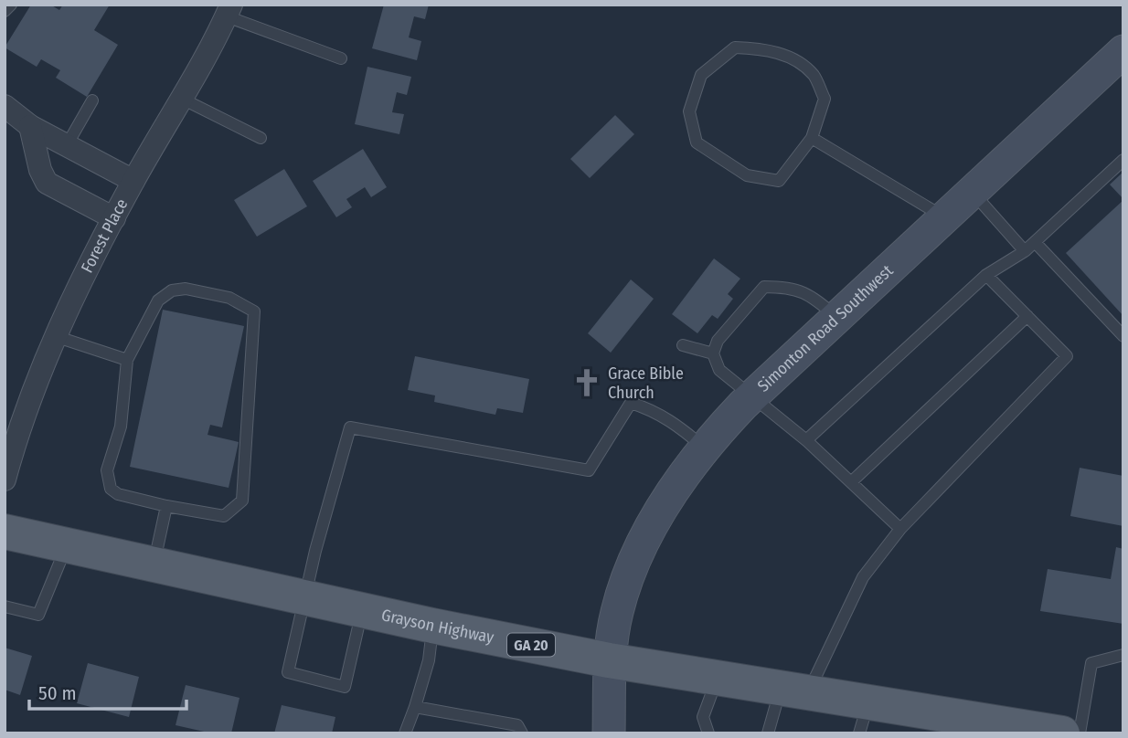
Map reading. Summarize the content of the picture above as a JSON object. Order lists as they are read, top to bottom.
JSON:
{
  "streets": {
    "main road": ["Grayson Highway", "GA 20"],
    "street": ["Forest Place", "Simonton Road Southwest"]
  },
  "crossings": [
    ["Simonton Road Southwest", "Grayson Highway"]
  ],
  "places": {
    "church": ["Grace Bible Church"]
  },
  "scale_bar": "50 m"
}
